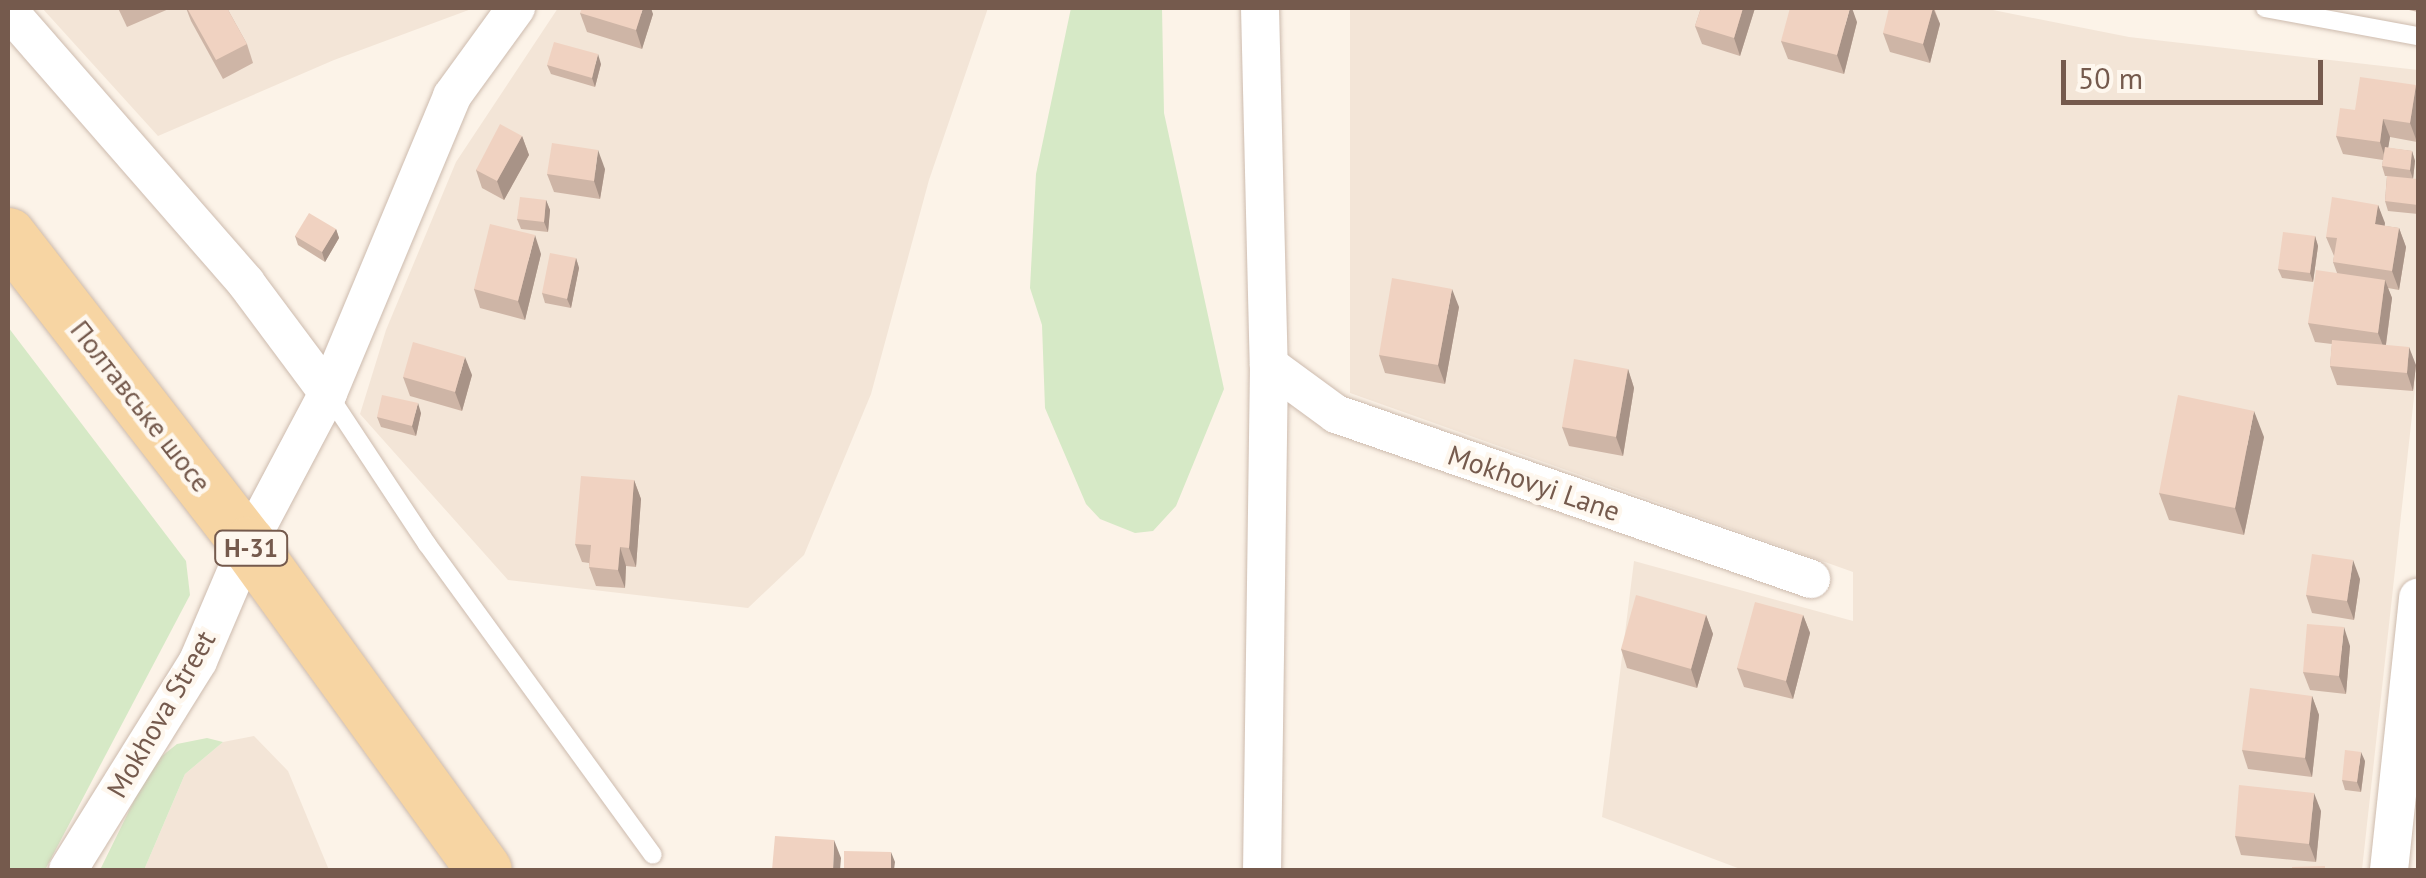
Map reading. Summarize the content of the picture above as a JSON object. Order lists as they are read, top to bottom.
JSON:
{
  "streets": {
    "main road": ["Полтавське шосе", "Н-31"],
    "street": ["Mokhovyi Lane", "Mokhova Street"]
  },
  "crossings": [
    ["Полтавське шосе", "Mokhova Street"]
  ],
  "scale_bar": "50 m"
}
